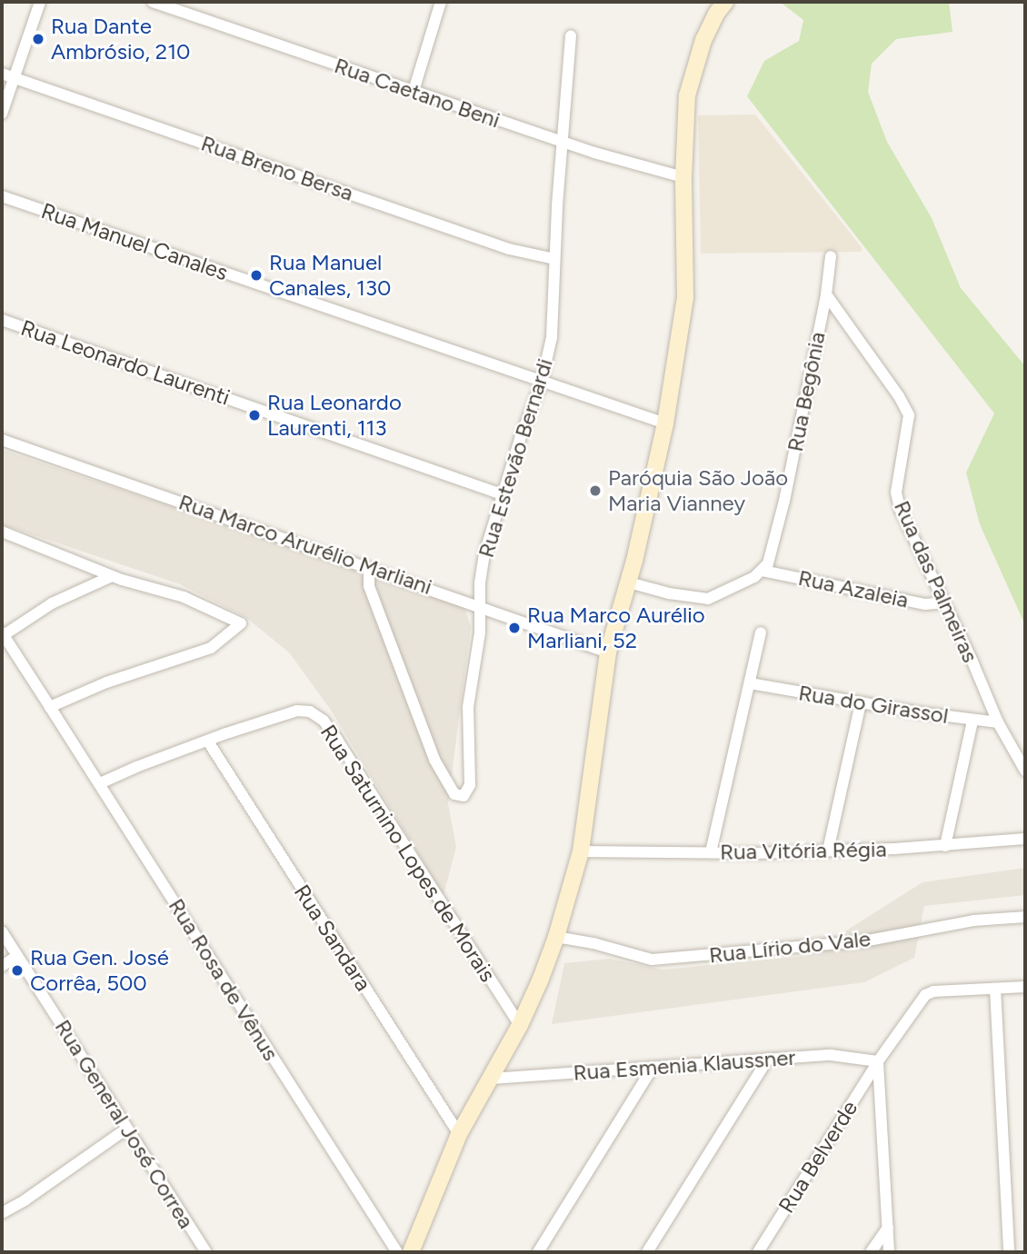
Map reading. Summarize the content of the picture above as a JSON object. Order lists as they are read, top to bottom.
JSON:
{
  "streets": {
    "street": [
      "Rua Caetano Beni",
      "Rua Breno Bersa",
      "Rua Manuel Canales",
      "Rua Leonardo Laurenti",
      "Rua Begônia",
      "Rua Estevão Bernardi",
      "Rua Marco Arurélio Marliani",
      "Rua das Palmeiras",
      "Rua Azaleia",
      "Rua do Girassol",
      "Rua Vitória Régia",
      "Rua Saturnino Lopes de Morais",
      "Rua Sandara",
      "Rua Lírio do Vale",
      "Rua Rosa de Vênus",
      "Rua Esmenia Klaussner",
      "Rua General José Correa",
      "Rua Belverde"
    ]
  },
  "crossings": [
    ["Rua Caetano Beni", "Rua Estevão Bernardi"],
    ["Rua Breno Bersa", "Rua Estevão Bernardi"],
    ["Rua Manuel Canales", "Rua Estevão Bernardi"],
    ["Rua Leonardo Laurenti", "Rua Estevão Bernardi"],
    ["Rua Begônia", "Rua das Palmeiras"],
    ["Rua Begônia", "Rua Azaleia"],
    ["Rua Estevão Bernardi", "Rua Marco Arurélio Marliani"],
    ["Rua das Palmeiras", "Rua Azaleia"],
    ["Rua das Palmeiras", "Rua do Girassol"],
    ["Rua Saturnino Lopes de Morais", "Rua Sandara"],
    ["Rua Saturnino Lopes de Morais", "Rua Rosa de Vênus"],
    ["Rua Esmenia Klaussner", "Rua Belverde"]
  ],
  "places": [
    "Rua Dante Ambrósio, 210",
    "Rua Manuel Canales, 130",
    "Rua Leonardo Laurenti, 113",
    "Paróquia São João Maria Vianney",
    "Rua Marco Aurélio Marliani, 52",
    "Rua Gen. José Corrêa, 500"
  ]
}
